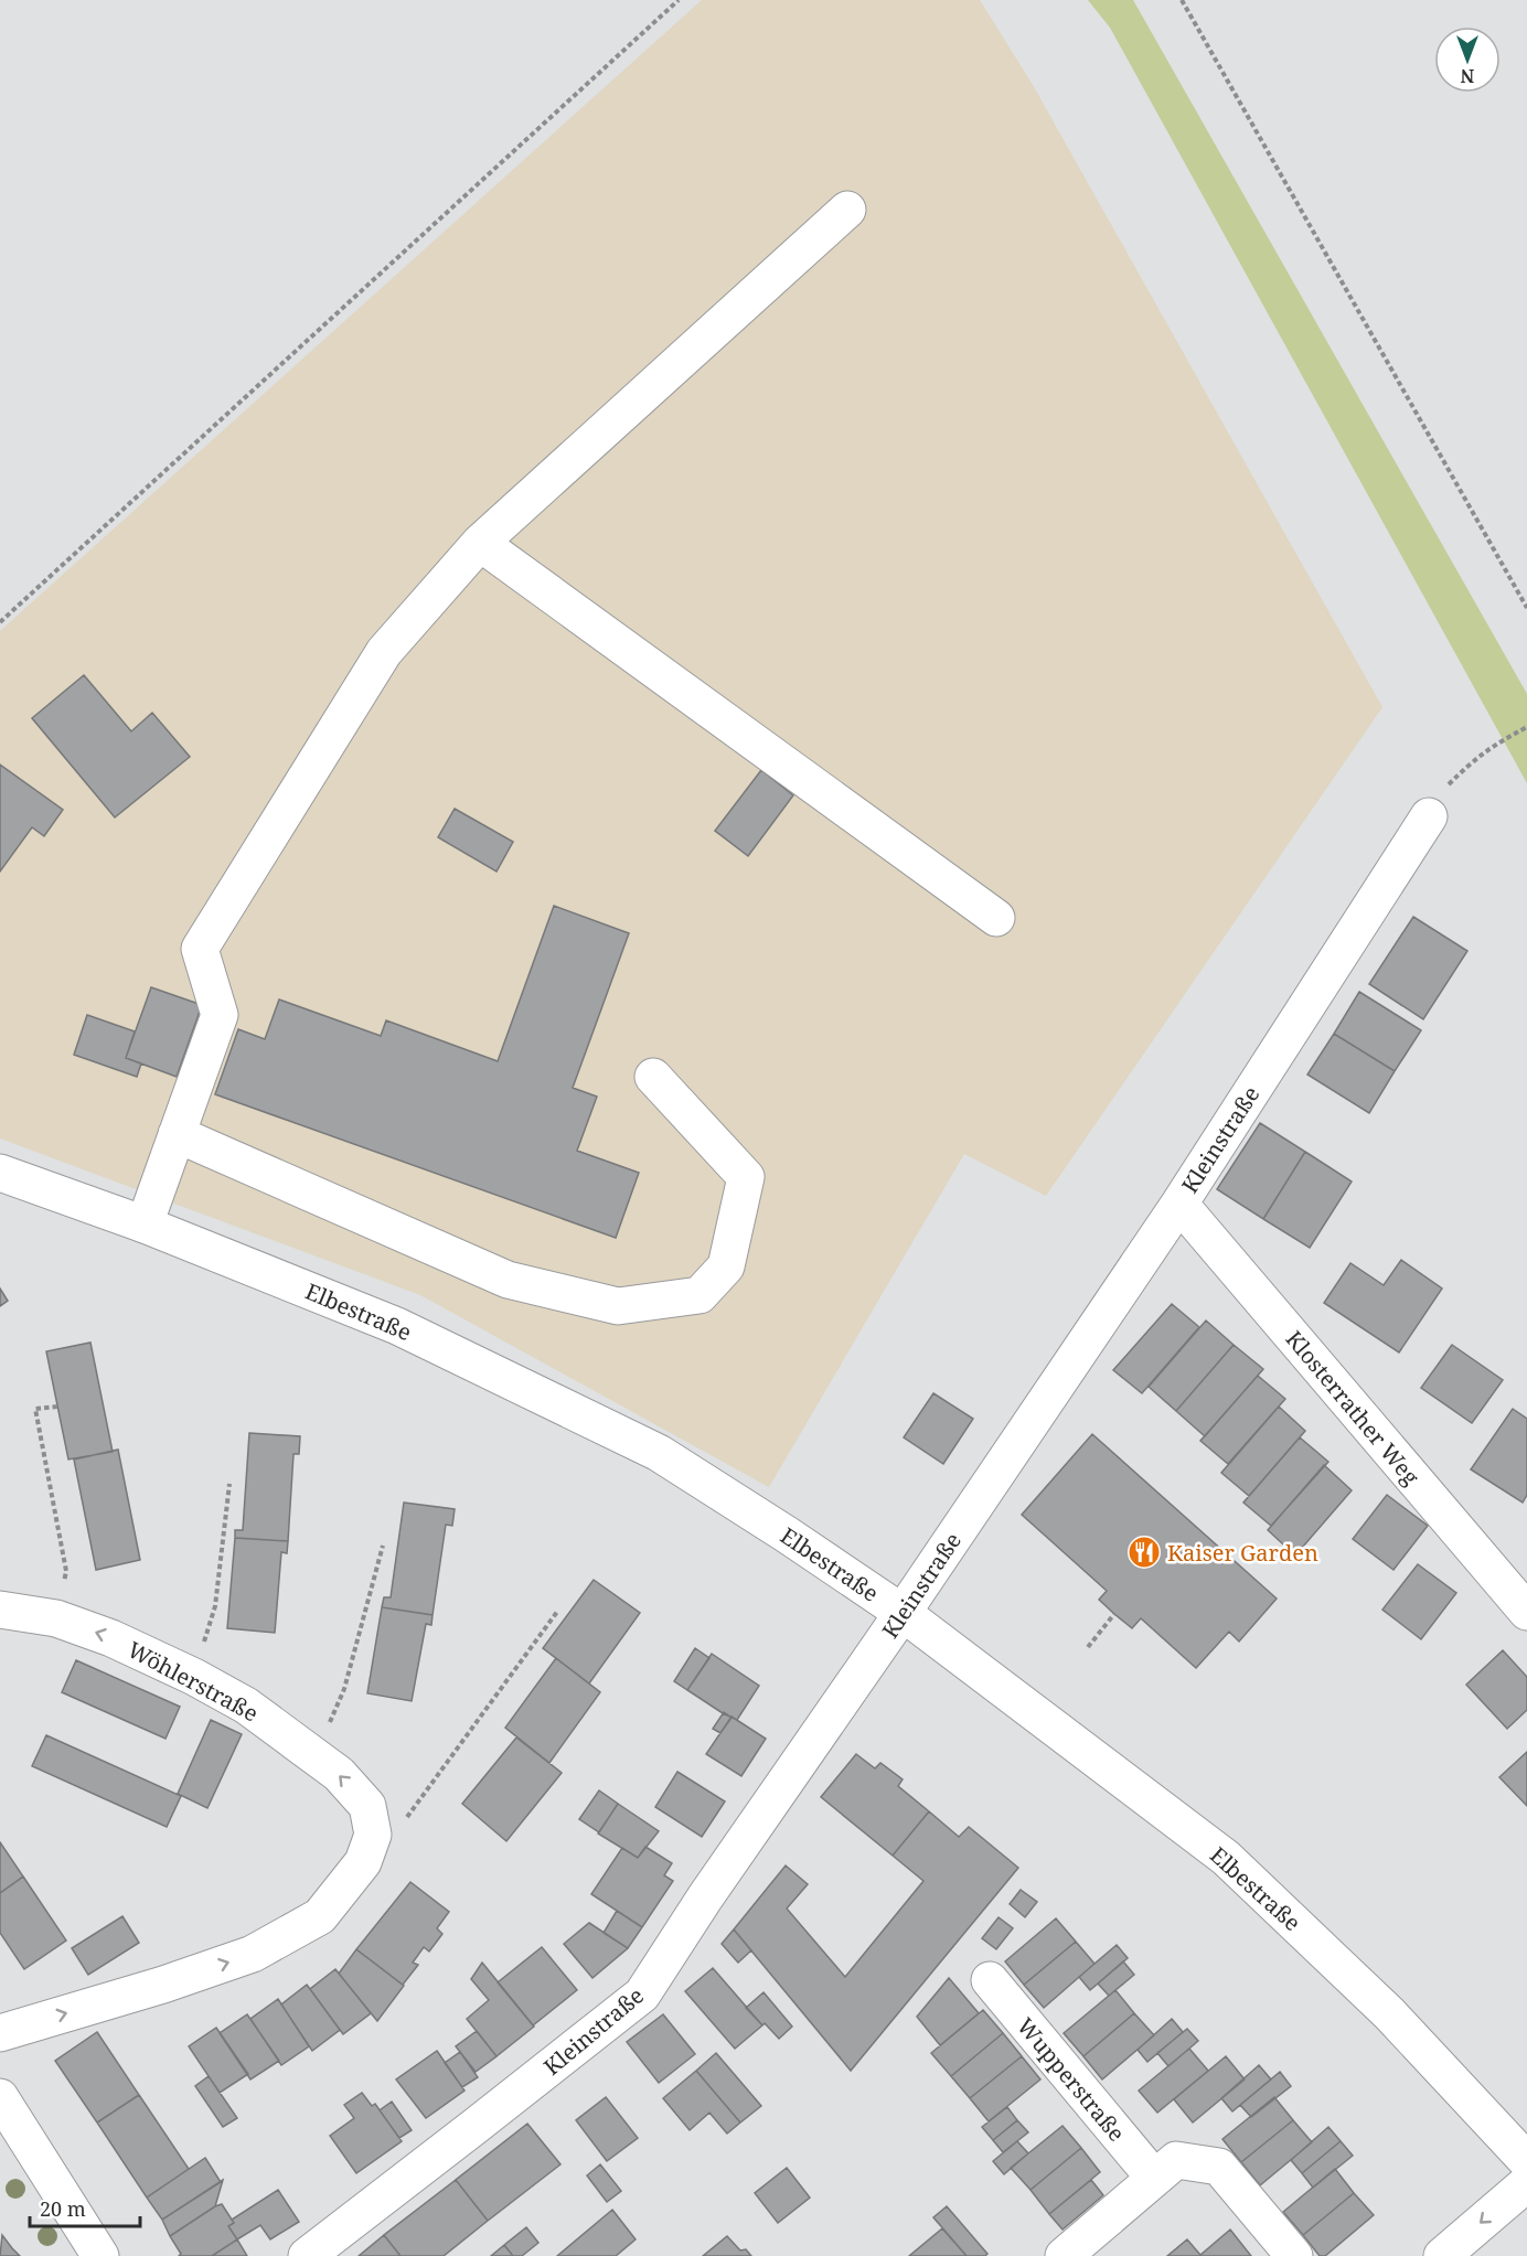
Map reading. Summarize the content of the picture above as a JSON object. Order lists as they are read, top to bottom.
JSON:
{
  "streets": {
    "street": [
      "Kleinstraße",
      "Elbestraße",
      "Klosterrather Weg",
      "Wöhlerstraße",
      "Wupperstraße"
    ]
  },
  "crossings": [
    ["Kleinstraße", "Elbestraße"],
    ["Kleinstraße", "Klosterrather Weg"]
  ],
  "one_way": ["Wöhlerstraße"],
  "places": {
    "restaurant": ["Kaiser Garden"]
  },
  "scale_bar": "20 m",
  "north": "bottom"
}
